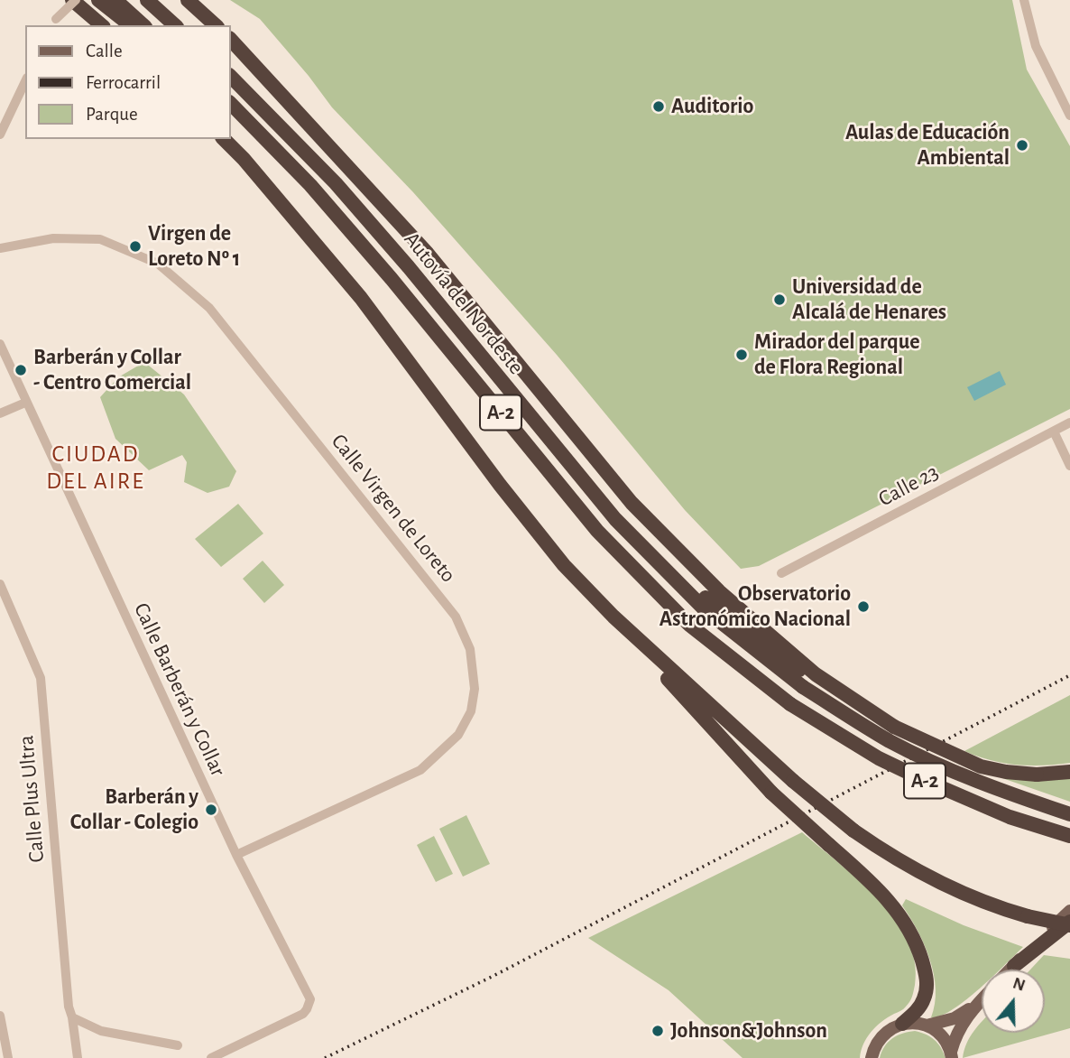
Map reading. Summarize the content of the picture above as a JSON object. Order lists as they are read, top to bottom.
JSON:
{
  "streets": {
    "highway": ["Autovía del Nordeste", "A-2"],
    "street": [
      "Calle 23",
      "Calle Virgen de Loreto",
      "Calle Barberán y Collar",
      "Calle Plus Ultra"
    ]
  },
  "crossings": [
    ["Autovía del Nordeste", "A-2"],
    ["Calle Virgen de Loreto", "Calle Barberán y Collar"]
  ],
  "districts": ["CIUDAD DEL AIRE"],
  "places": [
    "Auditorio",
    "Aulas de Educación Ambiental",
    "Virgen de Loreto Nº 1",
    "Universidad de Alcalá de Henares",
    "Mirador del parque de Flora Regional",
    "Barberán y Collar - Centro Comercial",
    "Observatorio Astronómico Nacional",
    "Barberán y Collar - Colegio",
    "Johnson&Johnson"
  ],
  "legend": ["Calle", "Ferrocarril", "Parque"],
  "north": "top"
}
